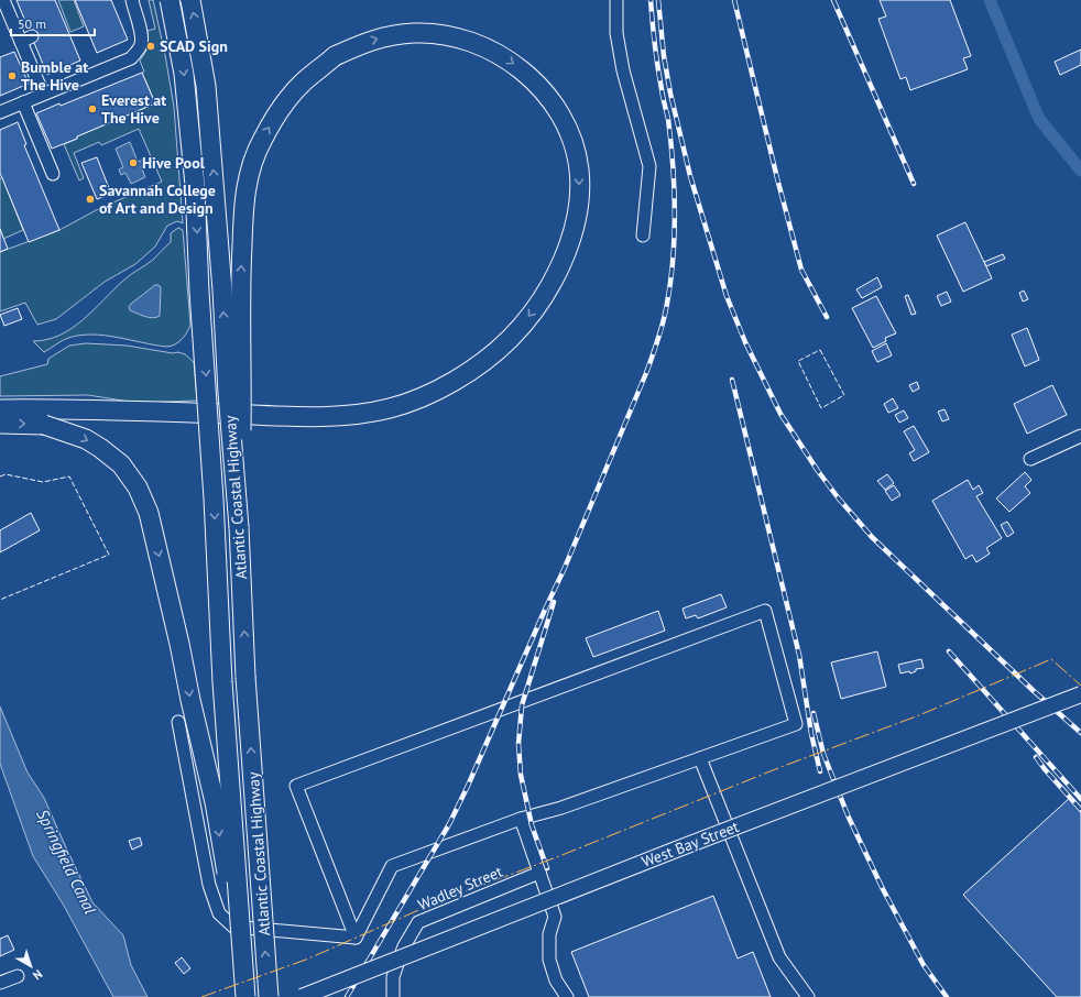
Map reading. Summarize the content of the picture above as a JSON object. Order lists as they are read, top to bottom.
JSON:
{
  "streets": {
    "highway": ["Atlantic Coastal Highway"],
    "main road": ["West Bay Street"],
    "street": ["Wadley Street"]
  },
  "water": ["Springfield Canal"],
  "places": [
    "SCAD Sign",
    "Bumble at The Hive",
    "Everest at The Hive",
    "Hive Pool",
    "Savannah College of Art and Design"
  ],
  "scale_bar": "50 m",
  "north": "bottom right"
}
